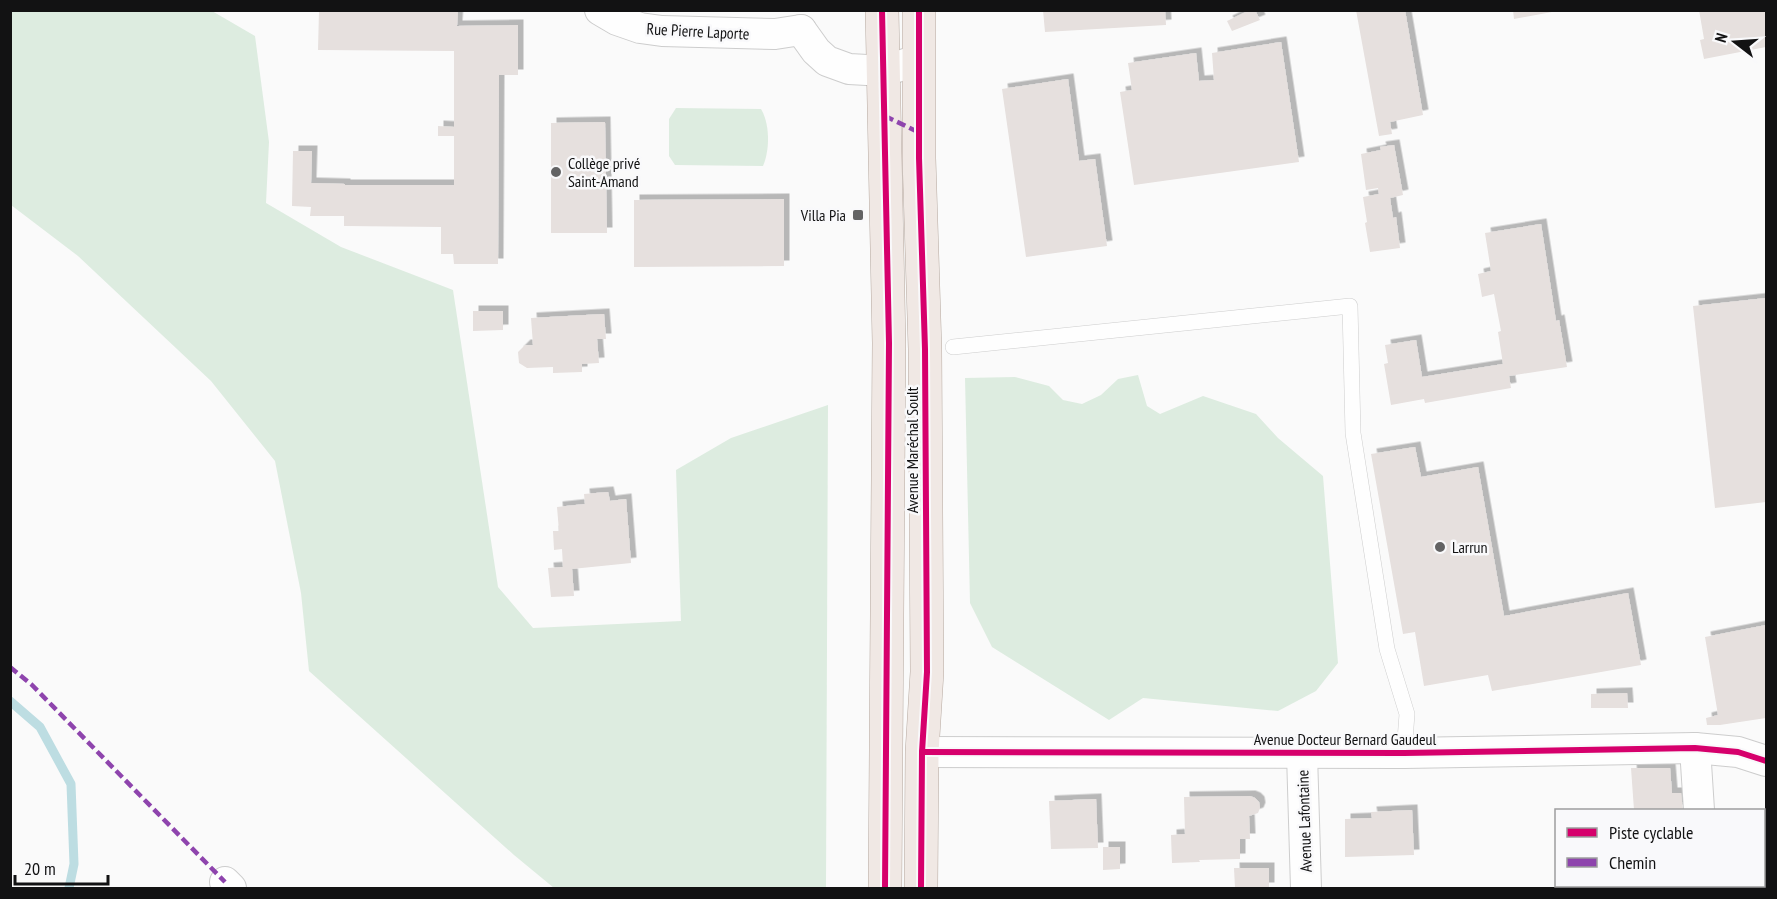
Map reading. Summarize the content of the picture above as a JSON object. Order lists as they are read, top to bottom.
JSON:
{
  "streets": {
    "main road": ["Avenue Maréchal Soult"],
    "street": ["Rue Pierre Laporte", "Avenue Docteur Bernard Gaudeul", "Avenue Lafontaine"]
  },
  "crossings": [
    ["Rue Pierre Laporte", "Avenue Maréchal Soult"],
    ["Avenue Maréchal Soult", "Avenue Docteur Bernard Gaudeul"],
    ["Avenue Docteur Bernard Gaudeul", "Avenue Lafontaine"]
  ],
  "places": {
    "other": ["Collège privé Saint-Amand", "Larrun"],
    "transit": ["Villa Pia"]
  },
  "legend": ["Piste cyclable", "Chemin"],
  "scale_bar": "20 m",
  "north": "left"
}
